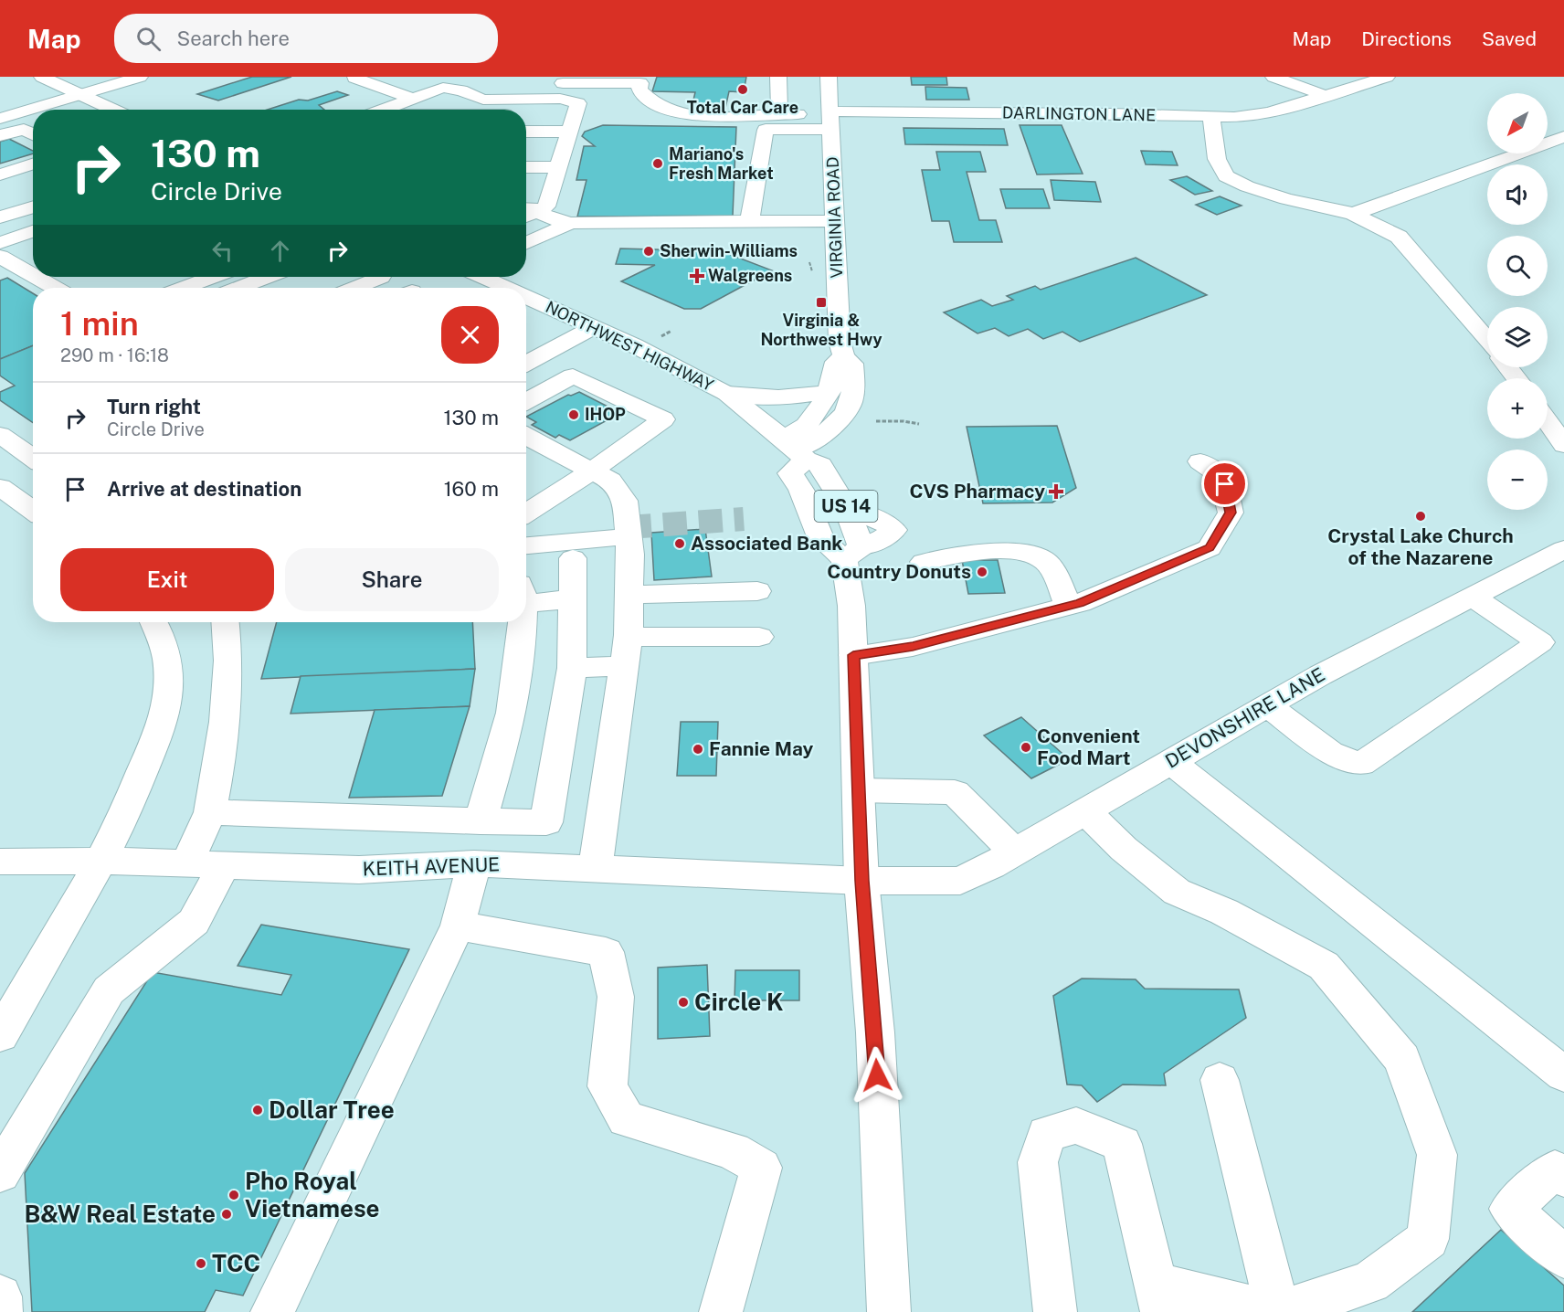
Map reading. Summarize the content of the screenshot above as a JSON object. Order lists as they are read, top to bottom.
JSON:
{
  "streets": {
    "street": [
      "DARLINGTON LANE",
      "VIRGINIA ROAD",
      "NORTHWEST HIGHWAY",
      "US 14",
      "DEVONSHIRE LANE",
      "KEITH AVENUE"
    ]
  },
  "crossings": [
    ["DARLINGTON LANE", "VIRGINIA ROAD"],
    ["VIRGINIA ROAD", "NORTHWEST HIGHWAY"],
    ["VIRGINIA ROAD", "US 14"],
    ["NORTHWEST HIGHWAY", "US 14"],
    ["NORTHWEST HIGHWAY", "DEVONSHIRE LANE"],
    ["NORTHWEST HIGHWAY", "KEITH AVENUE"],
    ["DEVONSHIRE LANE", "KEITH AVENUE"]
  ],
  "places": {
    "other": [
      "Total Car Care",
      "Mariano's Fresh Market",
      "Sherwin-Williams",
      "IHOP",
      "Crystal Lake Church of the Nazarene",
      "Associated Bank",
      "Country Donuts",
      "Convenient Food Mart",
      "Fannie May",
      "Circle K",
      "Dollar Tree",
      "Pho Royal Vietnamese",
      "B&W Real Estate",
      "TCC"
    ],
    "health": ["Walgreens", "CVS Pharmacy"],
    "transit": ["Virginia & Northwest Hwy"]
  },
  "north": "bottom left",
  "page": {
    "header": "Map",
    "search": "Search here",
    "nav": ["Map", "Directions", "Saved"],
    "map_buttons": ["+", "−"],
    "turn": ["130 m", "Circle Drive"],
    "heading": ["1 min", "290 m · 16:18"],
    "list": [
      {
        "name": "Turn right",
        "note": "Circle Drive",
        "value": "130 m"
      },
      {
        "name": "Arrive at destination",
        "value": "160 m"
      }
    ],
    "buttons": ["Exit", "Share"]
  }
}
